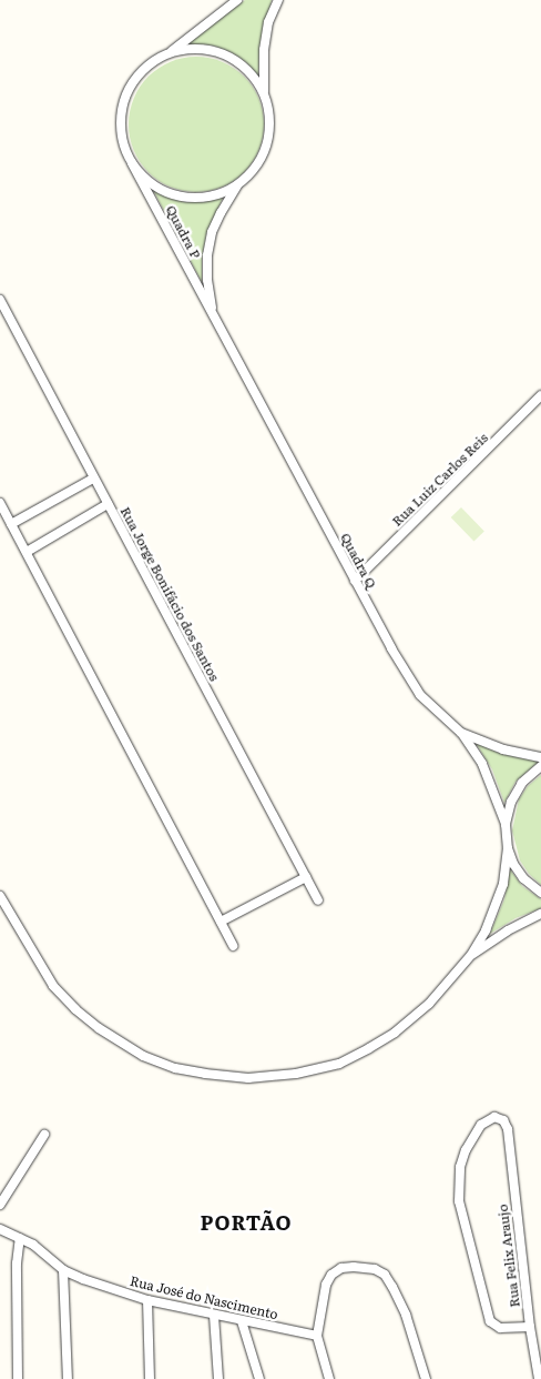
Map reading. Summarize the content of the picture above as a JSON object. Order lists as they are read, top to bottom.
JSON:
{
  "streets": {
    "street": [
      "Quadra P",
      "Rua Luiz Carlos Reis",
      "Quadra Q",
      "Rua Jorge Bonifácio dos Santos",
      "Rua Felix Araujo",
      "Rua José do Nascimento"
    ]
  },
  "crossings": [
    ["Quadra P", "Quadra Q"],
    ["Rua Luiz Carlos Reis", "Quadra Q"]
  ],
  "districts": ["PORTÃO"]
}
